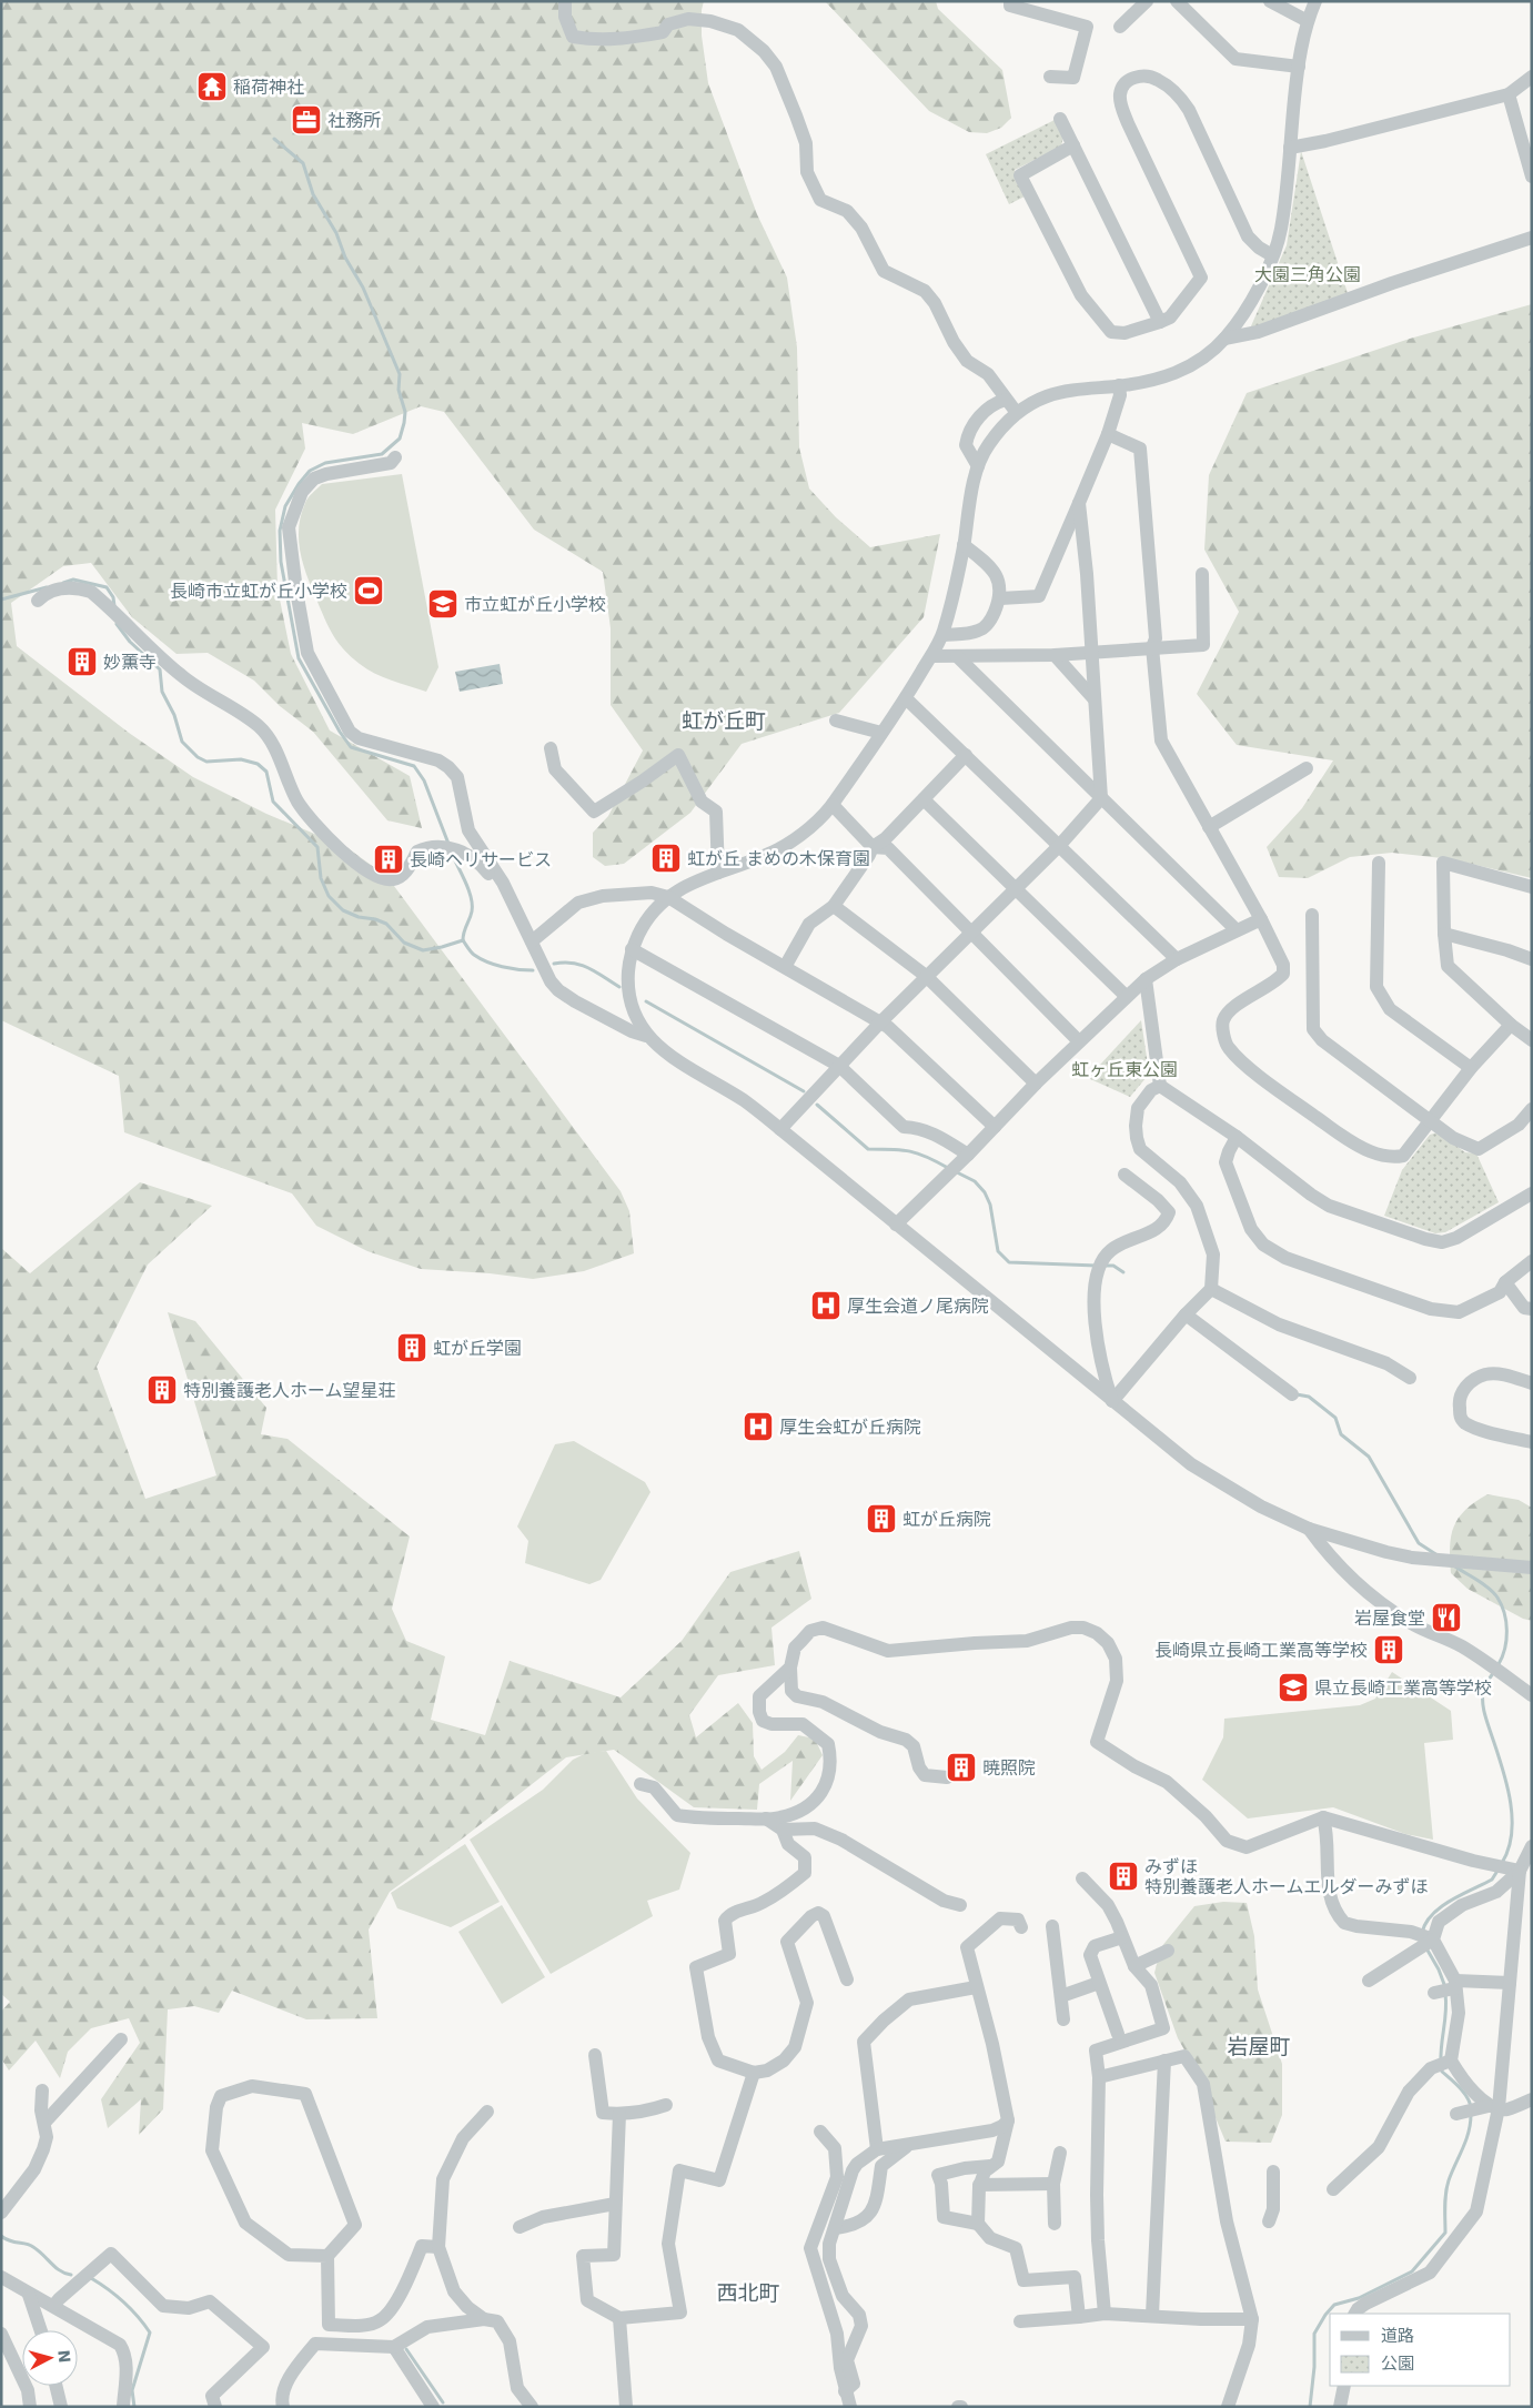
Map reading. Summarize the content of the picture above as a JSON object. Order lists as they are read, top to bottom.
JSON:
{
  "districts": ["虹が丘町", "岩屋町", "西北町"],
  "parks": ["大園三角公園", "虹ヶ丘東公園"],
  "places": {
    "temple": ["稲荷神社"],
    "office": ["社務所"],
    "sports": ["長崎市立虹が丘小学校"],
    "school or university": ["市立虹が丘小学校", "県立長崎工業高等学校"],
    "building": [
      "妙薫寺",
      "虹が丘 まめの木保育園",
      "長崎ヘリサービス",
      "虹が丘学園",
      "特別養護老人ホーム望星荘",
      "虹が丘病院",
      "長崎県立長崎工業高等学校",
      "暁照院",
      "みずほ 特別養護老人ホームエルダーみずほ"
    ],
    "hospital": ["厚生会道ノ尾病院", "厚生会虹が丘病院"],
    "restaurant": ["岩屋食堂"]
  },
  "legend": ["道路", "公園"],
  "north": "right"
}
